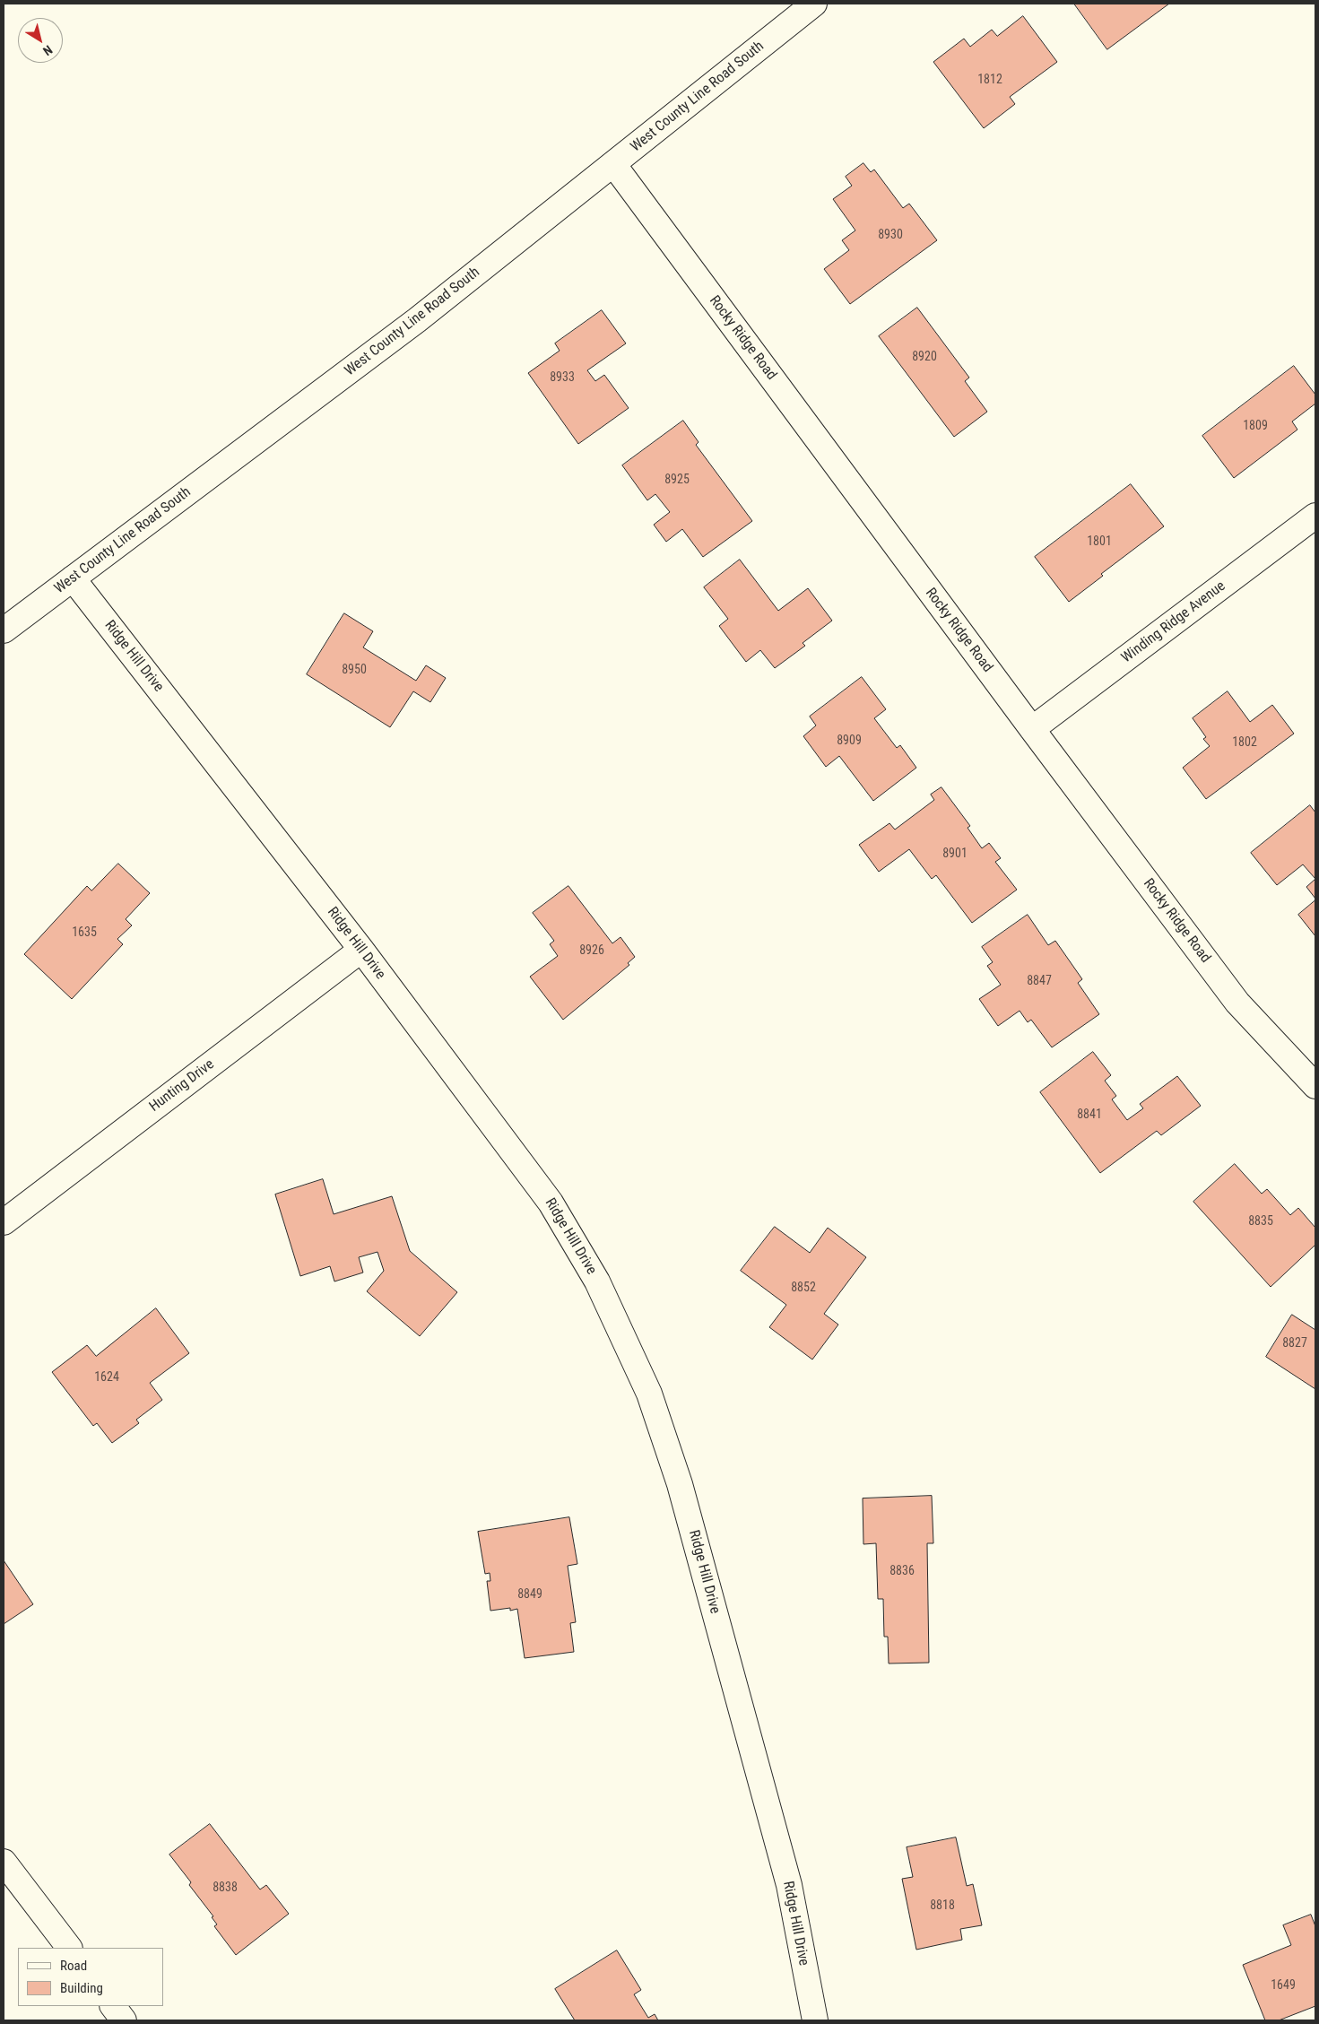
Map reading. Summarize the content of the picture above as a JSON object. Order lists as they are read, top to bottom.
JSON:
{
  "streets": {
    "street": [
      "West County Line Road South",
      "Rocky Ridge Road",
      "Winding Ridge Avenue",
      "Ridge Hill Drive",
      "Hunting Drive"
    ]
  },
  "crossings": [
    ["West County Line Road South", "Rocky Ridge Road"],
    ["West County Line Road South", "Ridge Hill Drive"],
    ["Rocky Ridge Road", "Winding Ridge Avenue"],
    ["Ridge Hill Drive", "Hunting Drive"]
  ],
  "house_numbers": [
    "1812",
    "8930",
    "8920",
    "8933",
    "1809",
    "8925",
    "1801",
    "8950",
    "8909",
    "1802",
    "8901",
    "1635",
    "8926",
    "8847",
    "8841",
    "8835",
    "8852",
    "8827",
    "1624",
    "8836",
    "8849",
    "8838",
    "8818",
    "1649"
  ],
  "legend": ["Road", "Building"],
  "north": "bottom right"
}
